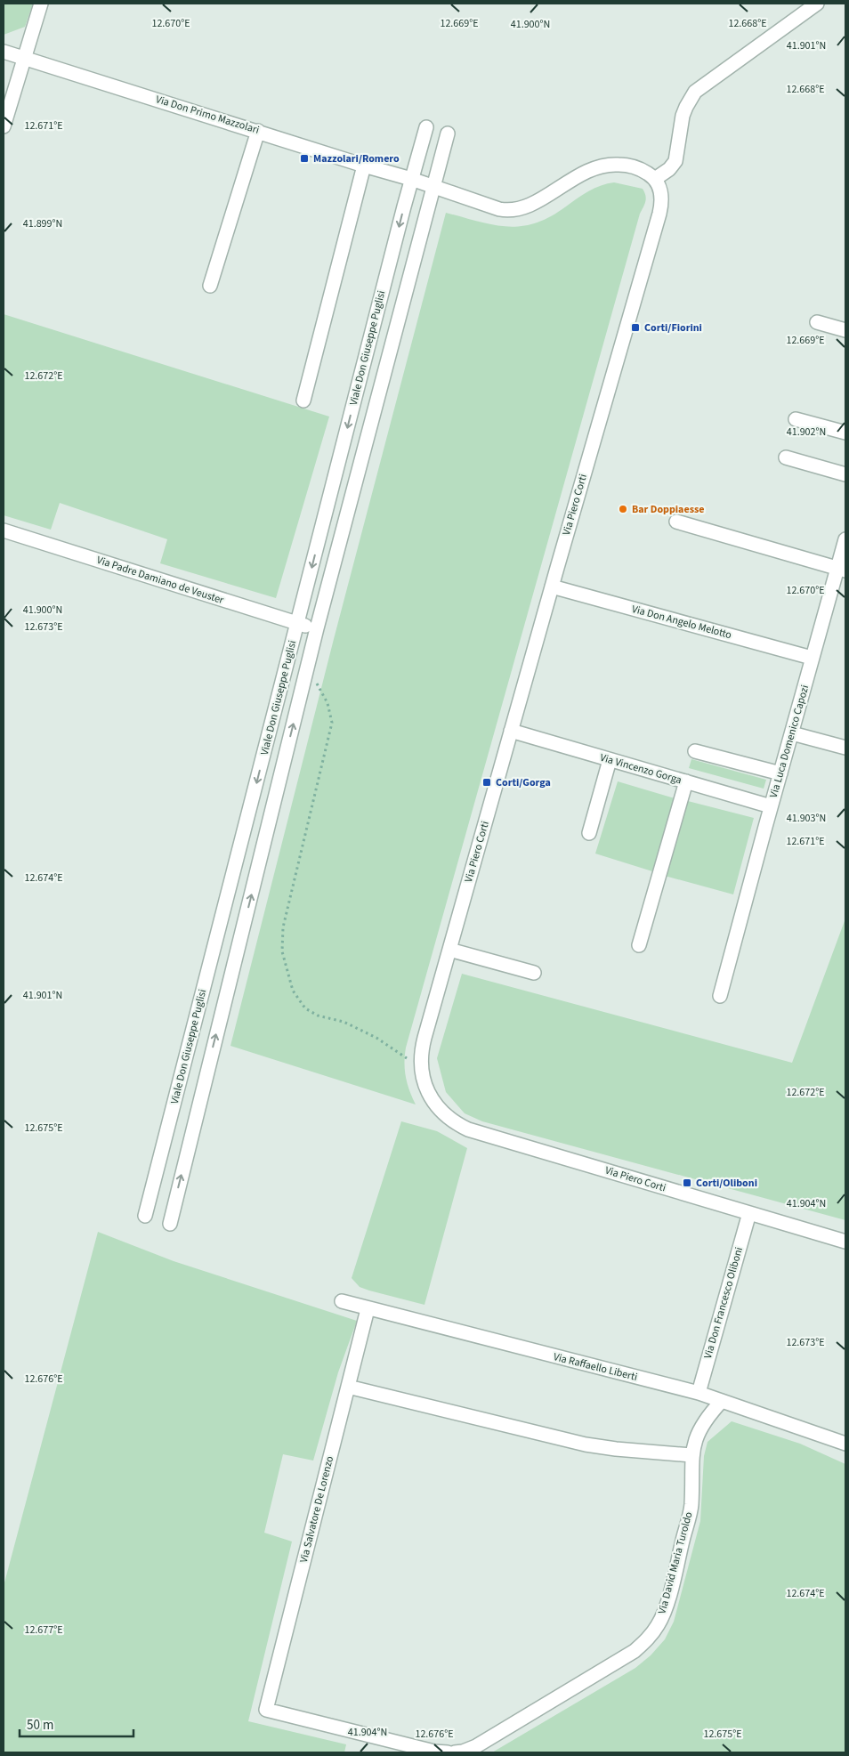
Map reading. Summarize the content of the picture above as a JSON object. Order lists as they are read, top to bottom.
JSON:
{
  "streets": {
    "street": [
      "Via Don Primo Mazzolari",
      "Viale Don Giuseppe Puglisi",
      "Via Piero Corti",
      "Via Padre Damiano de Veuster",
      "Via Don Angelo Melotto",
      "Via Luca Domenico Capozi",
      "Via Vincenzo Gorga",
      "Via Don Francesco Oliboni",
      "Via Raffaello Liberti",
      "Via Salvatore De Lorenzo",
      "Via David Maria Turoldo"
    ]
  },
  "crossings": [
    ["Via Don Primo Mazzolari", "Viale Don Giuseppe Puglisi"],
    ["Via Don Primo Mazzolari", "Via Piero Corti"],
    ["Viale Don Giuseppe Puglisi", "Via Padre Damiano de Veuster"],
    ["Via Piero Corti", "Via Don Angelo Melotto"],
    ["Via Piero Corti", "Via Vincenzo Gorga"],
    ["Via Piero Corti", "Via Don Francesco Oliboni"],
    ["Via Don Angelo Melotto", "Via Luca Domenico Capozi"],
    ["Via Luca Domenico Capozi", "Via Vincenzo Gorga"],
    ["Via Don Francesco Oliboni", "Via Raffaello Liberti"],
    ["Via Raffaello Liberti", "Via Salvatore De Lorenzo"],
    ["Via Raffaello Liberti", "Via David Maria Turoldo"]
  ],
  "places": {
    "transit": [
      "Mazzolari/Romero",
      "Corti/Fiorini",
      "Corti/Gorga",
      "Corti/Oliboni"
    ],
    "other": ["Bar Doppiaesse"]
  },
  "scale_bar": "50 m",
  "coordinates": [
    "12.670°E",
    "12.669°E",
    "12.668°E",
    "41.900°N",
    "41.901°N",
    "12.671°E",
    "41.899°N",
    "12.672°E",
    "41.902°N",
    "12.673°E",
    "41.903°N",
    "12.674°E",
    "12.675°E",
    "41.904°N",
    "12.676°E",
    "12.677°E"
  ]
}
